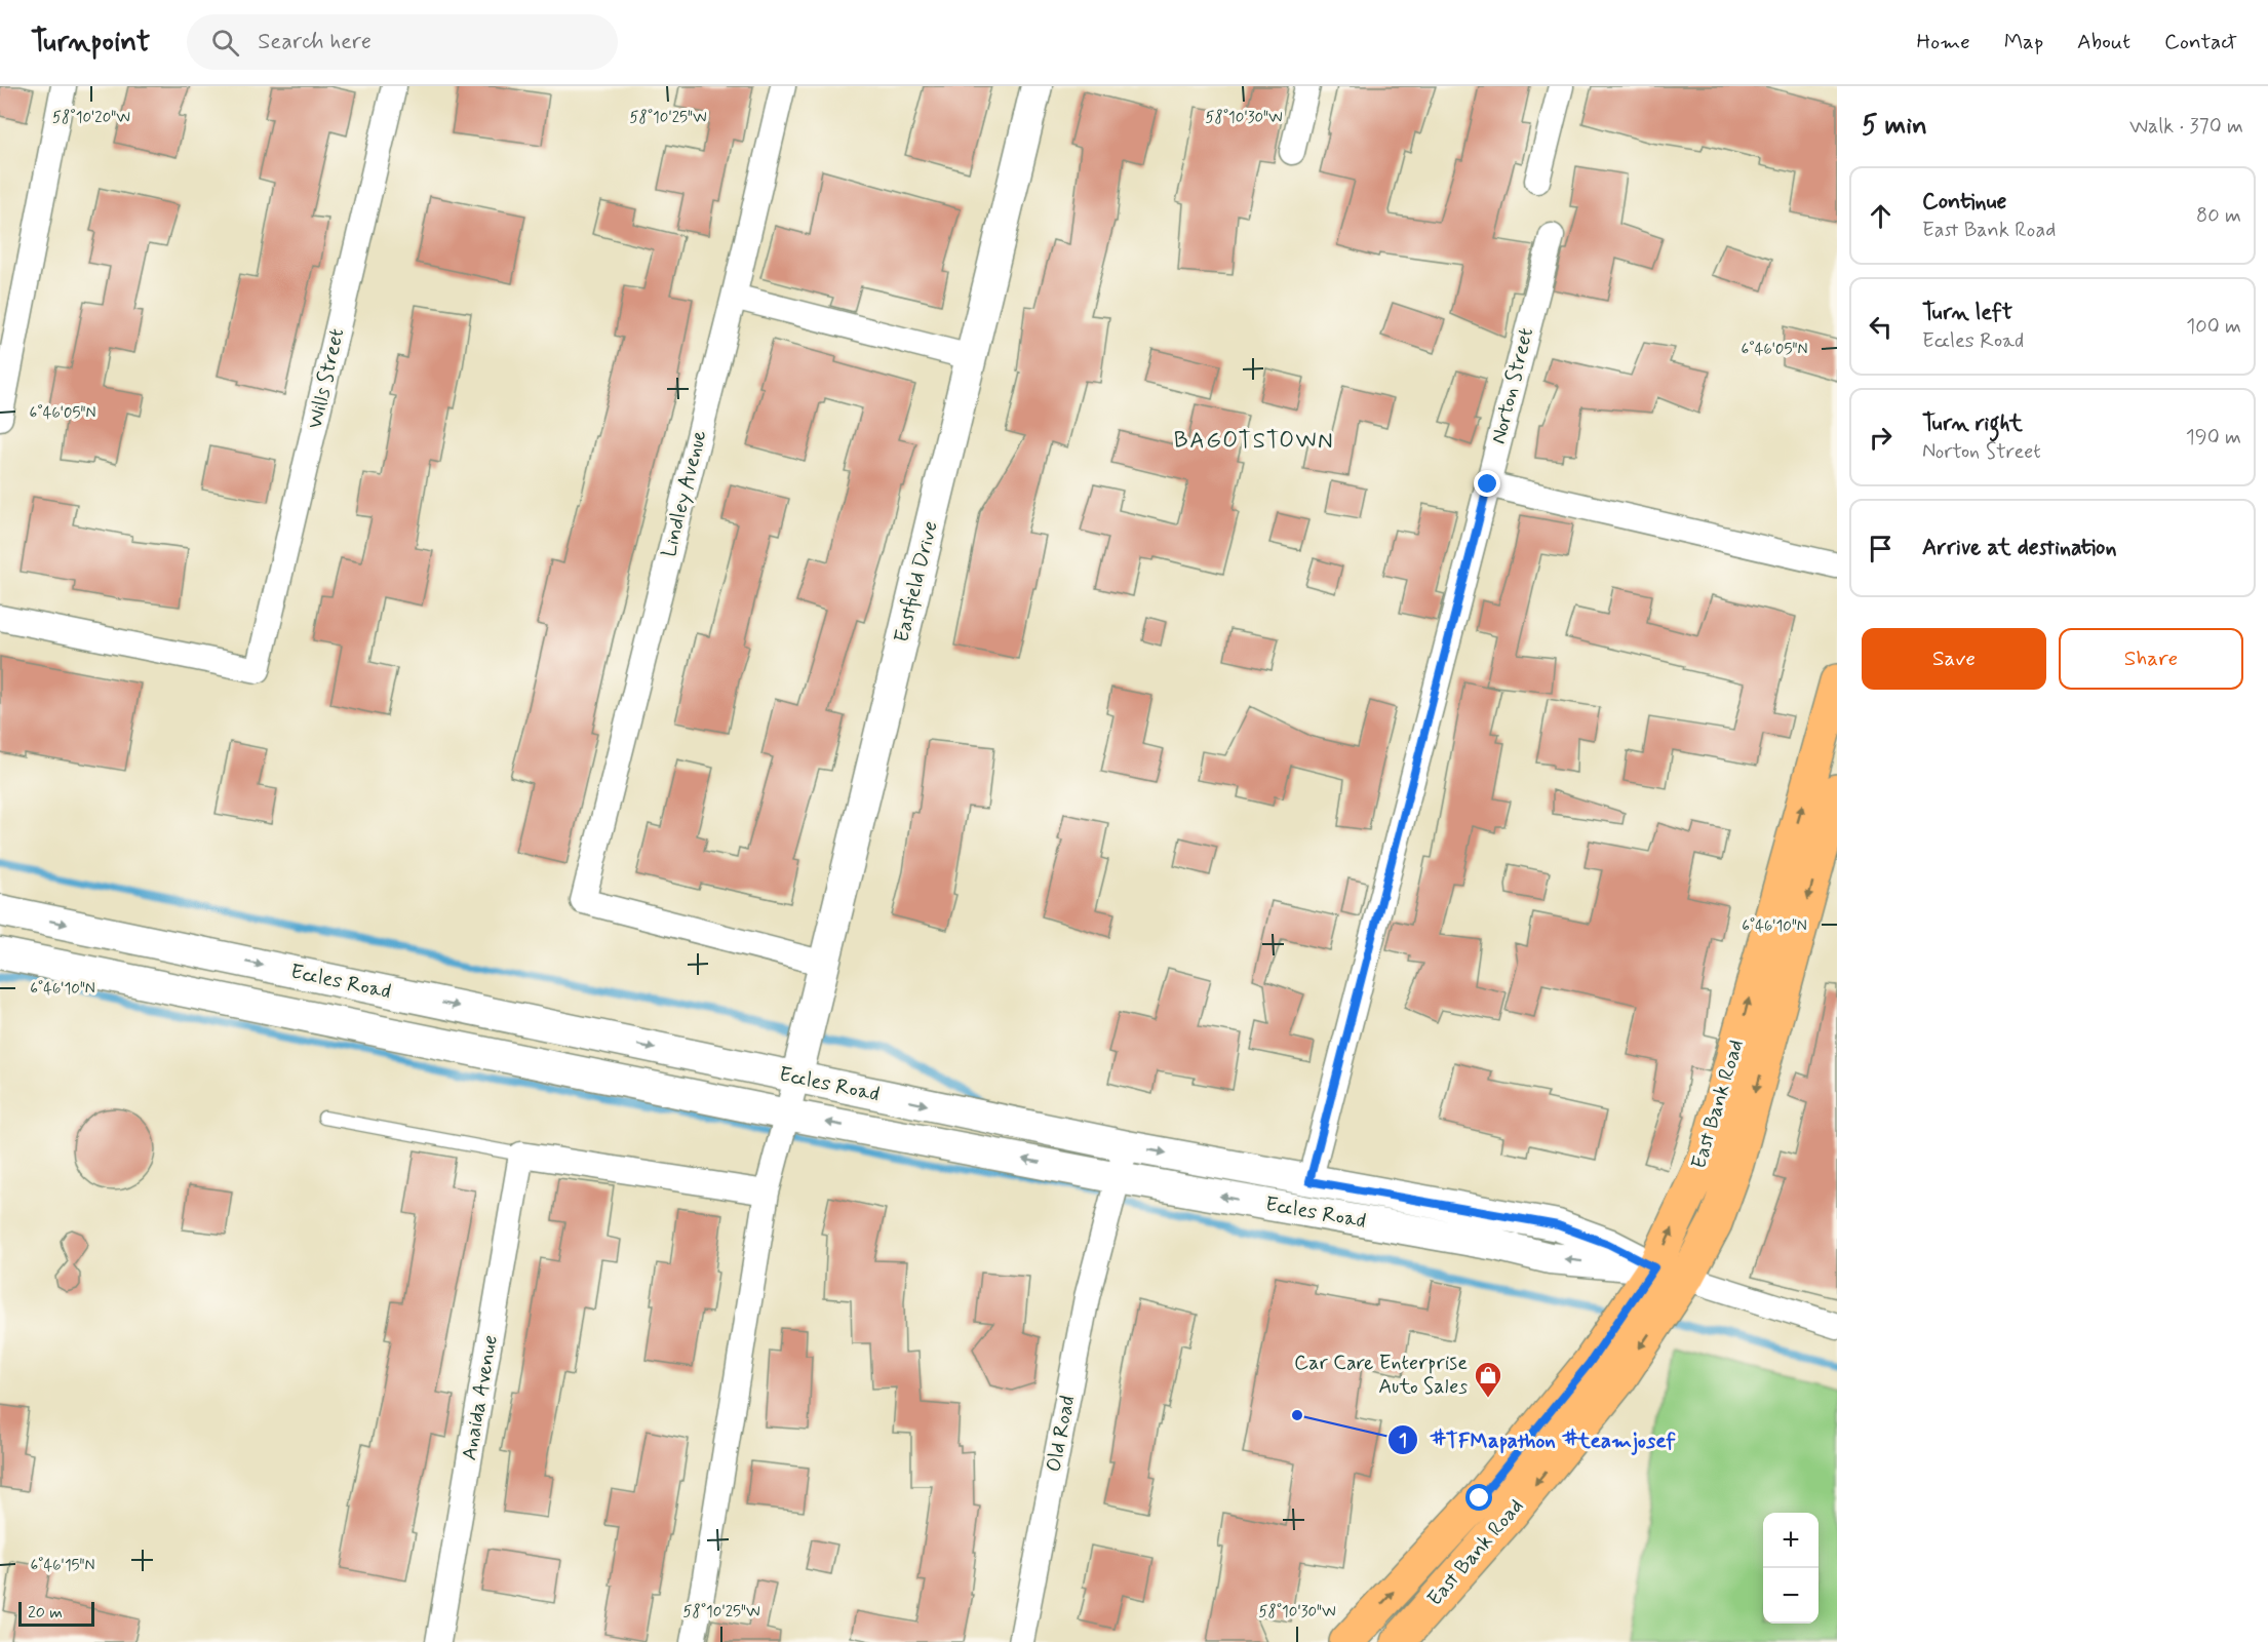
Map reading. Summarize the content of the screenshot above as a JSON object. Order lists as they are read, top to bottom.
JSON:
{
  "streets": {
    "main road": ["East Bank Road"],
    "street": [
      "Wills Street",
      "Norton Street",
      "Lindley Avenue",
      "Eastfield Drive",
      "Eccles Road",
      "Anaida Avenue",
      "Old Road"
    ]
  },
  "crossings": [
    ["Norton Street", "Eccles Road"],
    ["Lindley Avenue", "Eastfield Drive"],
    ["Eastfield Drive", "Eccles Road"],
    ["Eccles Road", "East Bank Road"],
    ["Eccles Road", "Old Road"]
  ],
  "districts": ["BAGOTSTOWN"],
  "places": {
    "shop": ["Car Care Enterprise Auto Sales"],
    "other": ["#TFMapathon #teamjosef"]
  },
  "scale_bar": "20 m",
  "page": {
    "header": "Turnpoint",
    "search": "Search here",
    "nav": [
      "Home",
      "Map",
      "About",
      "Contact"
    ],
    "heading": ["5 min", "Walk · 370 m"],
    "list": [
      ["Continue", "East Bank Road", "80 m"],
      ["Turn left", "Eccles Road", "100 m"],
      ["Turn right", "Norton Street", "190 m"],
      "Arrive at destination"
    ],
    "buttons": ["Save", "Share"],
    "map_buttons": ["+", "−"],
    "scale": "20 m"
  },
  "coordinates": [
    "58°10'20\"W",
    "58°10'25\"W",
    "58°10'30\"W",
    "6°46'05\"N",
    "6°46'10\"N",
    "6°46'15\"N"
  ]
}
